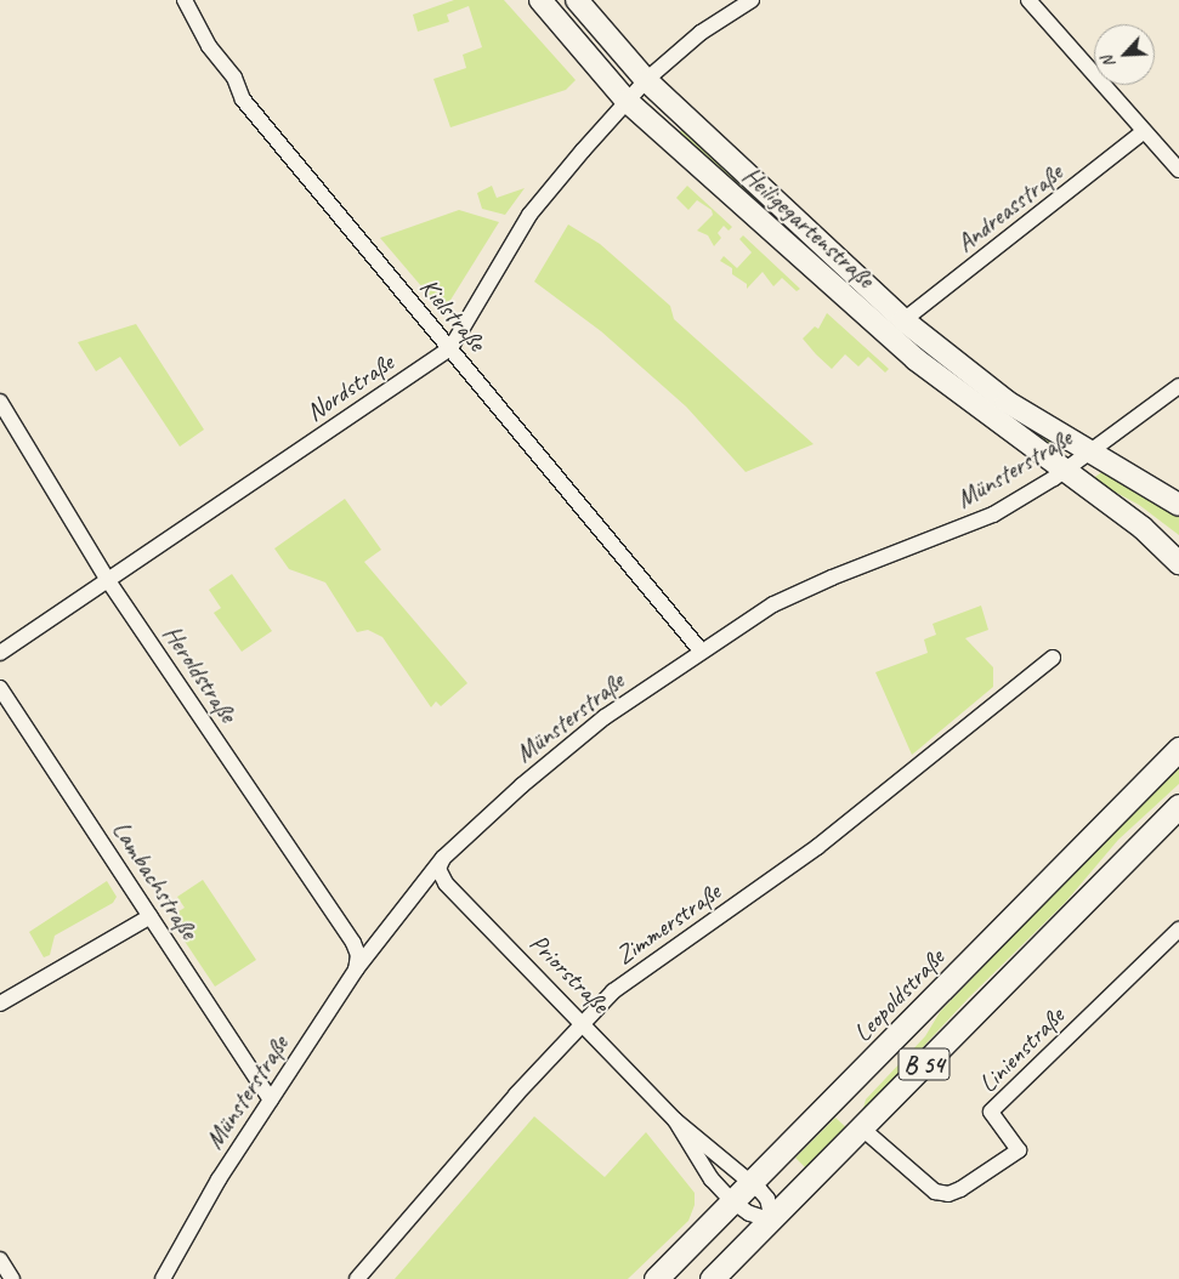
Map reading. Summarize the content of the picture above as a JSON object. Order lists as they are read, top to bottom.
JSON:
{
  "streets": {
    "main road": ["Heiligegartenstraße", "Leopoldstraße", "B 54"],
    "street": [
      "Andreasstraße",
      "Kielstraße",
      "Nordstraße",
      "Münsterstraße",
      "Heroldstraße",
      "Lambachstraße",
      "Zimmerstraße",
      "Priorstraße",
      "Linienstraße"
    ]
  },
  "crossings": [
    ["Andreasstraße", "Heiligegartenstraße"],
    ["Heiligegartenstraße", "Nordstraße"],
    ["Heiligegartenstraße", "Münsterstraße"],
    ["Kielstraße", "Nordstraße"],
    ["Kielstraße", "Münsterstraße"],
    ["Nordstraße", "Heroldstraße"],
    ["Münsterstraße", "Heroldstraße"],
    ["Münsterstraße", "Lambachstraße"],
    ["Münsterstraße", "Priorstraße"],
    ["Zimmerstraße", "Priorstraße"],
    ["Priorstraße", "Leopoldstraße"],
    ["Priorstraße", "B 54"],
    ["Linienstraße", "B 54"]
  ],
  "north": "bottom left"
}
